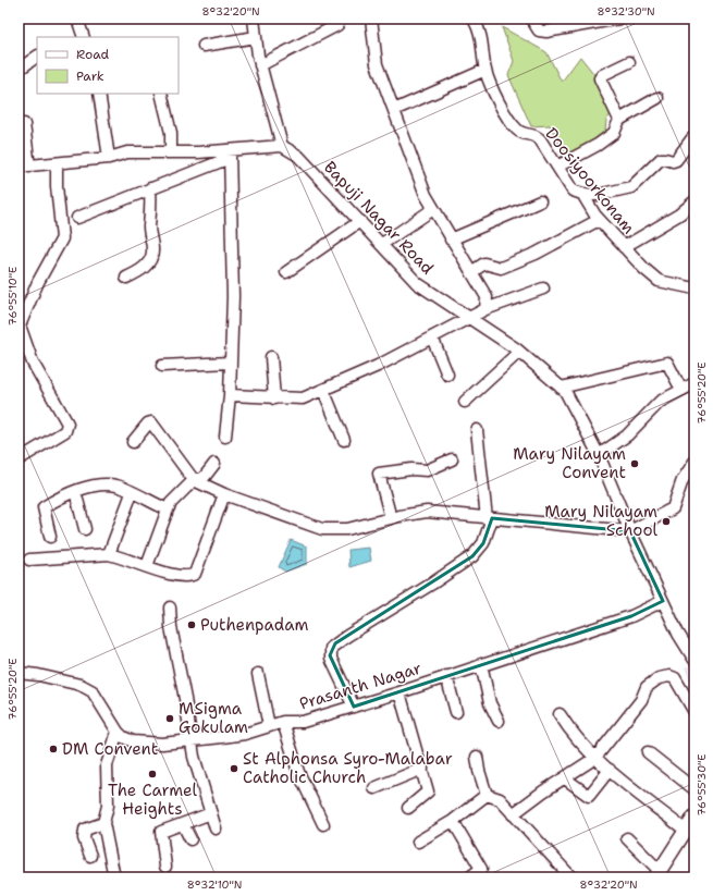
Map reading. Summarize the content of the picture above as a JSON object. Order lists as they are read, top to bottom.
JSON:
{
  "streets": {
    "street": ["Doosiyoorkonam", "Bapuji Nagar Road", "Prasanth Nagar"]
  },
  "crossings": [
    ["Bapuji Nagar Road", "Prasanth Nagar"]
  ],
  "places": [
    "Mary Nilayam Convent",
    "Mary Nilayam School",
    "Puthenpadam",
    "MSigma Gokulam",
    "DM Convent",
    "St Alphonsa Syro-Malabar Catholic Church",
    "The Carmel Heights"
  ],
  "legend": ["Road", "Park"],
  "coordinates": [
    "8°32'20\"N",
    "8°32'30\"N",
    "76°55'10\"E",
    "76°55'20\"E",
    "76°55'30\"E",
    "8°32'10\"N"
  ]
}
